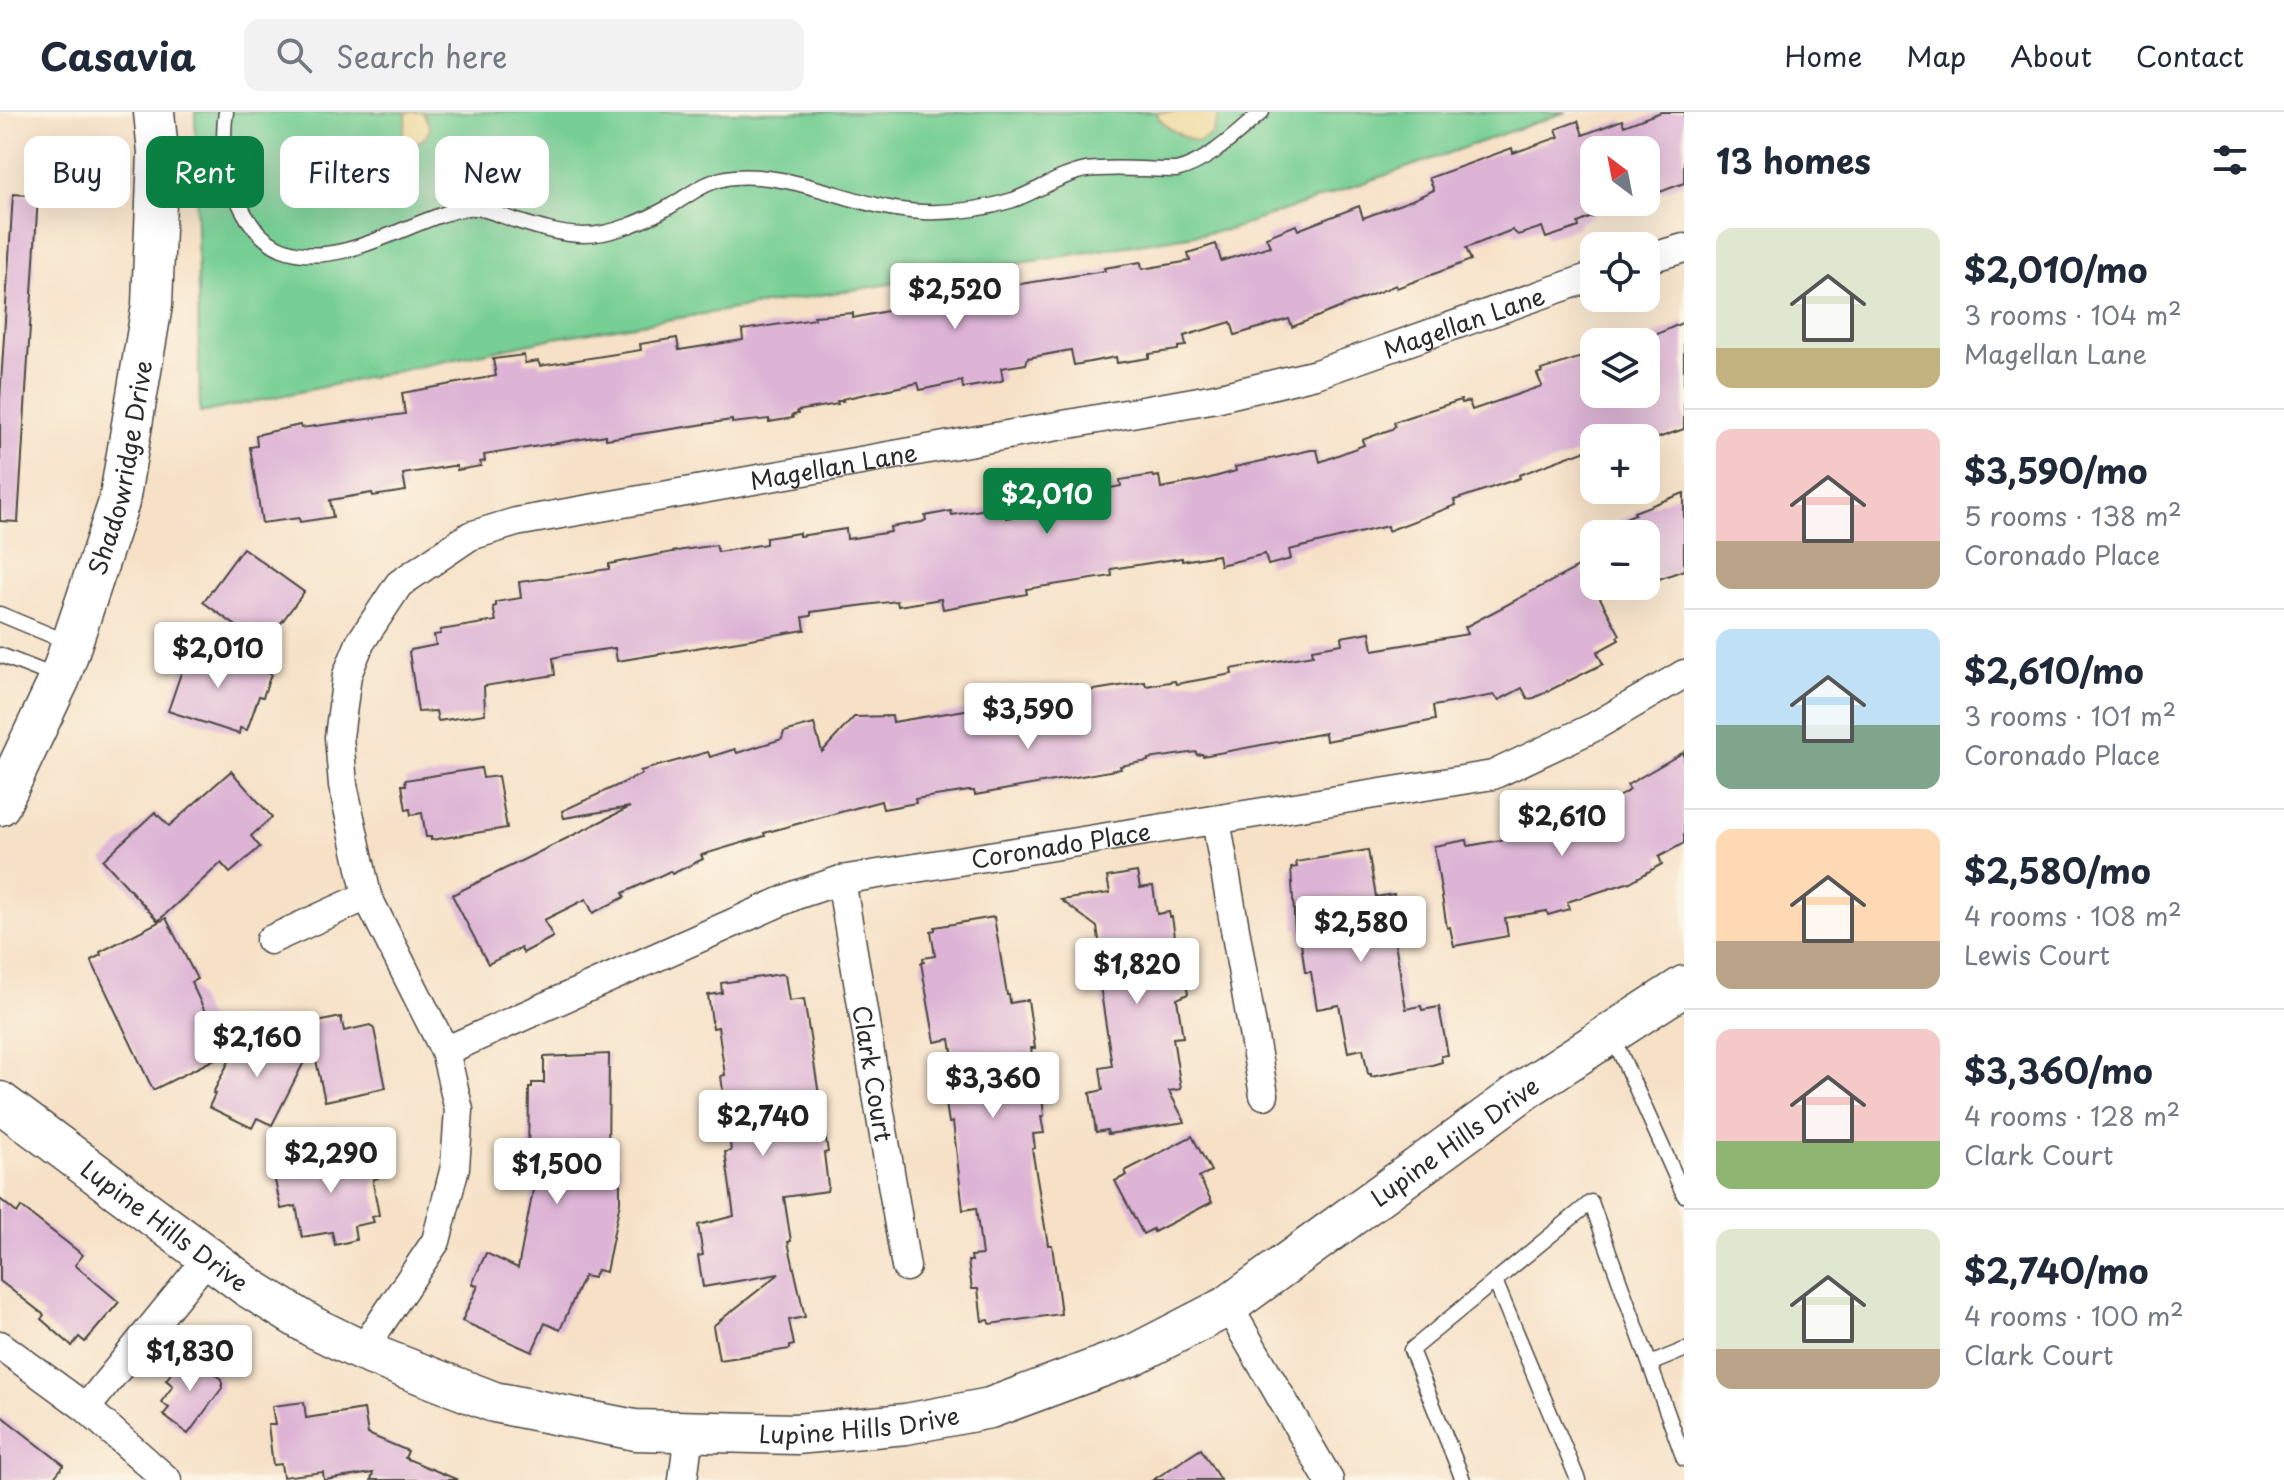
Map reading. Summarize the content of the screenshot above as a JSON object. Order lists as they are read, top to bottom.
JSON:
{
  "streets": {
    "street": [
      "Magellan Lane",
      "Shadowridge Drive",
      "Coronado Place",
      "Clark Court",
      "Lupine Hills Drive"
    ]
  },
  "crossings": [
    ["Magellan Lane", "Coronado Place"],
    ["Magellan Lane", "Lupine Hills Drive"],
    ["Coronado Place", "Clark Court"]
  ],
  "north": "top left",
  "page": {
    "header": "Casavia",
    "search": "Search here",
    "nav": [
      "Home",
      "Map",
      "About",
      "Contact"
    ],
    "heading": "13 homes",
    "map_buttons": ["+", "−"],
    "chip": [
      "Buy",
      "Rent",
      "Filters",
      "New"
    ],
    "list": [
      {
        "name": "$2,010/mo",
        "note": "3 rooms · 104 m² · Magellan Lane"
      },
      {
        "name": "$3,590/mo",
        "note": "5 rooms · 138 m² · Coronado Place"
      },
      {
        "name": "$2,610/mo",
        "note": "3 rooms · 101 m² · Coronado Place"
      },
      {
        "name": "$2,580/mo",
        "note": "4 rooms · 108 m² · Lewis Court"
      },
      {
        "name": "$3,360/mo",
        "note": "4 rooms · 128 m² · Clark Court"
      },
      {
        "name": "$2,740/mo",
        "note": "4 rooms · 100 m² · Clark Court"
      }
    ],
    "price": [
      "$2,520",
      "$2,010",
      "$2,010",
      "$3,590",
      "$2,610",
      "$2,580",
      "$1,820",
      "$2,160",
      "$3,360",
      "$2,740",
      "$2,290",
      "$1,500",
      "$1,830"
    ]
  }
}
